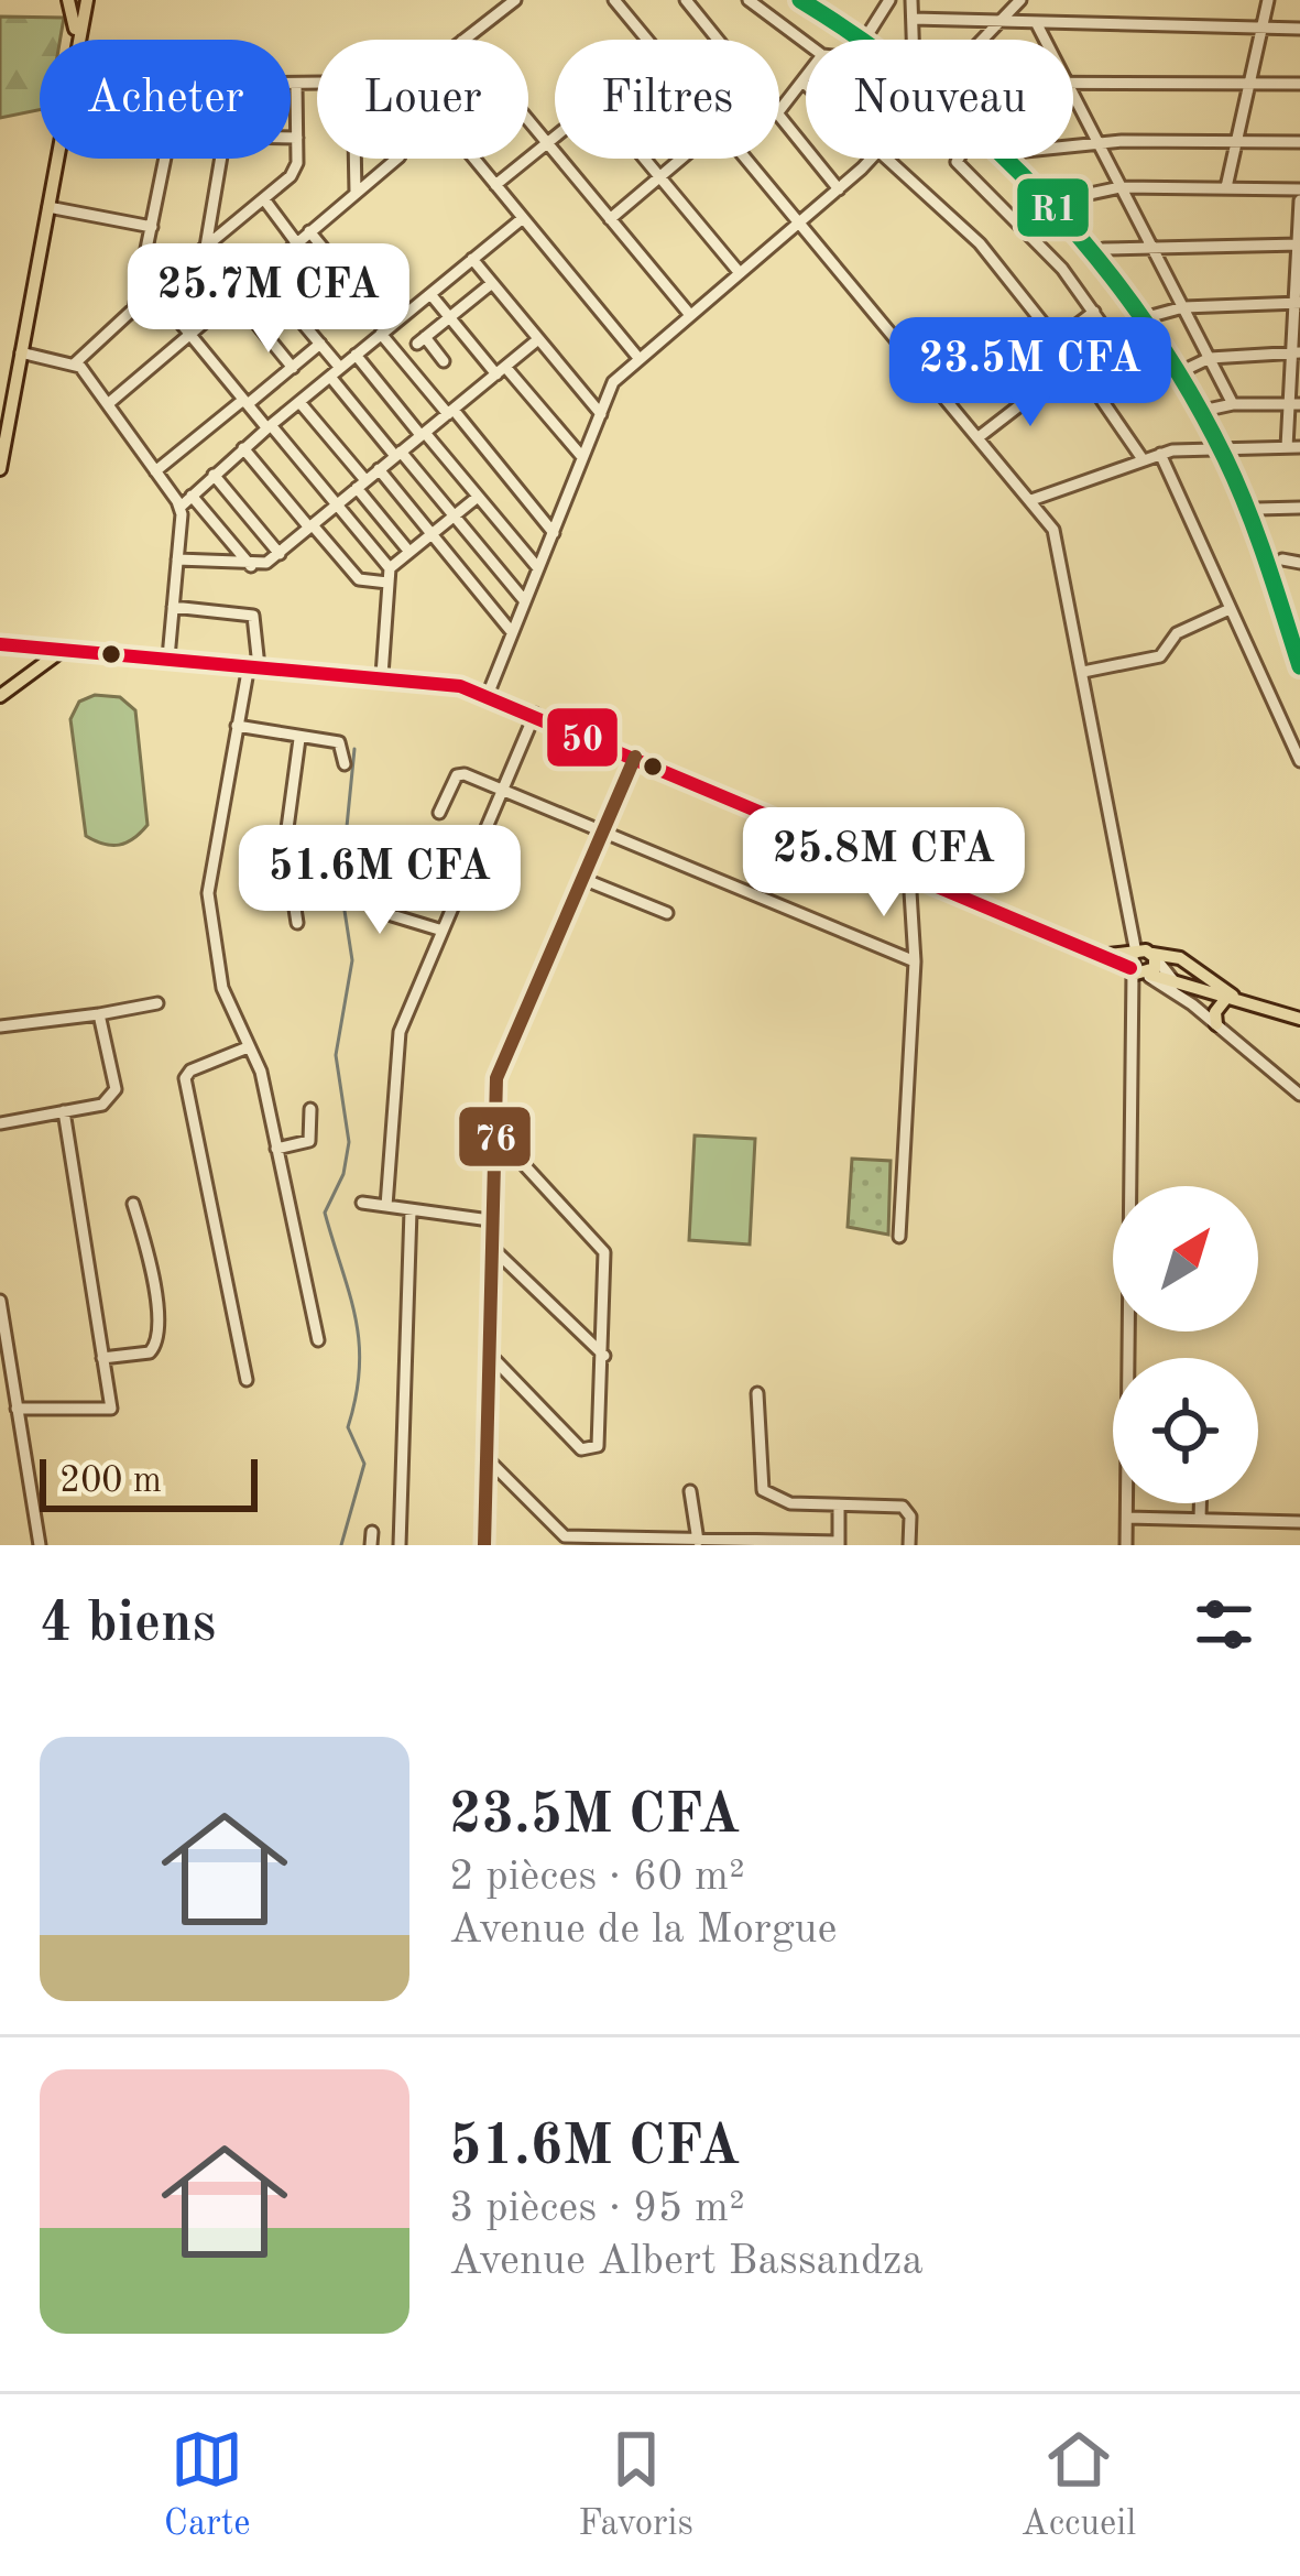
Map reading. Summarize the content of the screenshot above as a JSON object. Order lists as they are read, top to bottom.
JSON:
{
  "lines": ["transit line R1", "transit line 50", "transit line 76"],
  "scale_bar": "200 m",
  "north": "top right",
  "page": {
    "chip": [
      "Acheter",
      "Louer",
      "Filtres",
      "Nouveau"
    ],
    "price": [
      "25.7M CFA",
      "23.5M CFA",
      "25.8M CFA",
      "51.6M CFA"
    ],
    "scale": "200 m",
    "heading": "4 biens",
    "list": [
      {
        "name": "23.5M CFA",
        "note": "2 pièces · 60 m² · Avenue de la Morgue"
      },
      {
        "name": "51.6M CFA",
        "note": "3 pièces · 95 m² · Avenue Albert Bassandza"
      }
    ],
    "tabs": ["Carte", "Favoris", "Accueil"]
  }
}
